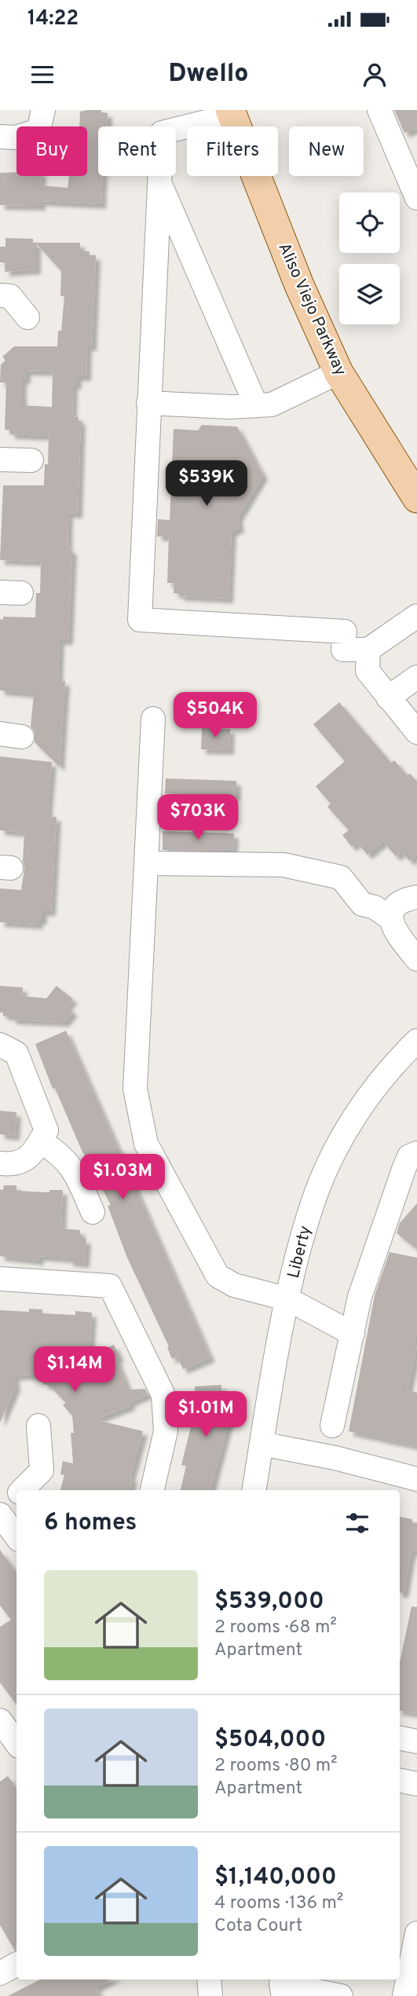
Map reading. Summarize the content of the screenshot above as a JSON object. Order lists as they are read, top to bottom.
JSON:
{
  "streets": {
    "main road": ["Aliso Viejo Parkway"],
    "street": ["Liberty"]
  },
  "page": {
    "status": "14:22",
    "header": "Dwello",
    "chip": [
      "Buy",
      "Rent",
      "Filters",
      "New"
    ],
    "price": [
      "$539K",
      "$504K",
      "$703K",
      "$1.03M",
      "$1.14M",
      "$1.01M"
    ],
    "heading": "6 homes",
    "list": [
      {
        "name": "$539,000",
        "note": "2 rooms · 68 m² · Apartment"
      },
      {
        "name": "$504,000",
        "note": "2 rooms · 80 m² · Apartment"
      },
      {
        "name": "$1,140,000",
        "note": "4 rooms · 136 m² · Cota Court"
      }
    ]
  }
}
